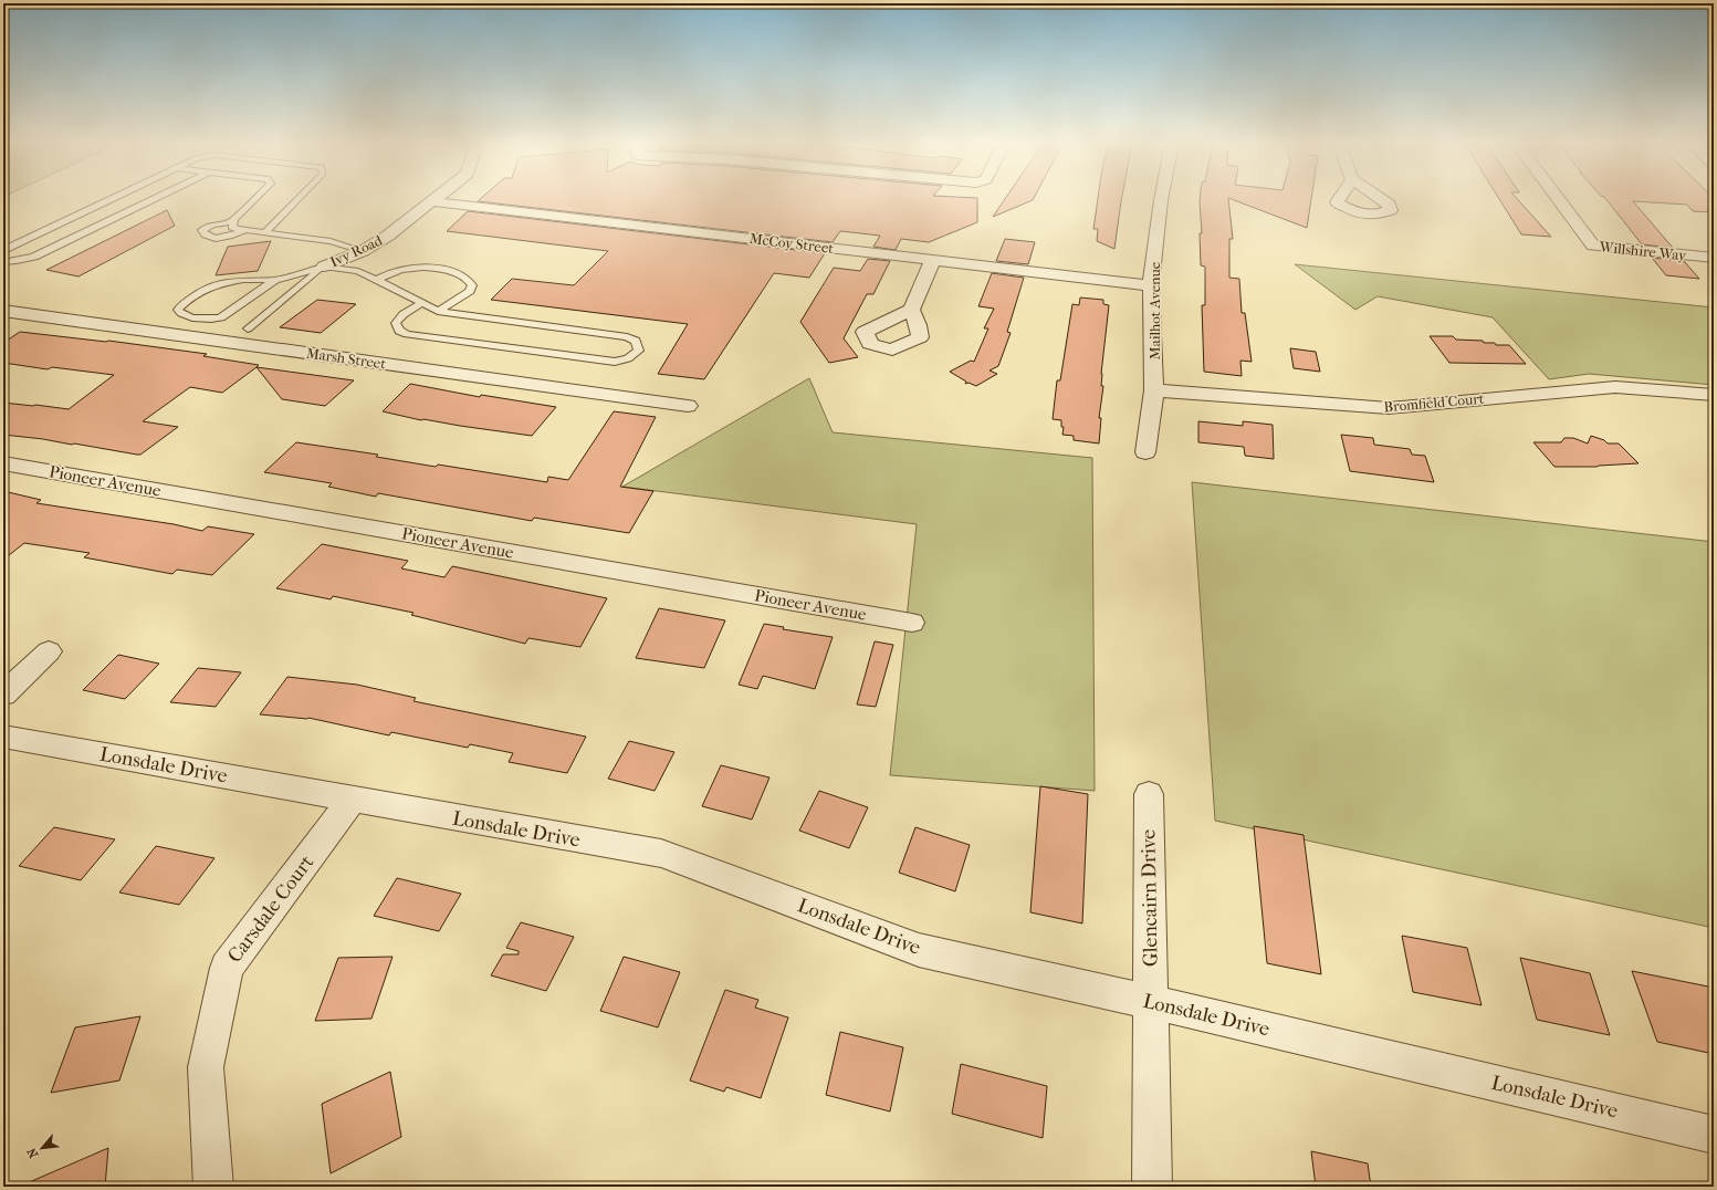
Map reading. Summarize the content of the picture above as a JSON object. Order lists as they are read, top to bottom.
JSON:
{
  "streets": {
    "street": [
      "McCoy Street",
      "Ivy Road",
      "Willshire Way",
      "Mailhot Avenue",
      "Marsh Street",
      "Bromfield Court",
      "Pioneer Avenue",
      "Lonsdale Drive",
      "Glencairn Drive",
      "Carsdale Court"
    ]
  },
  "crossings": [
    ["McCoy Street", "Ivy Road"],
    ["McCoy Street", "Mailhot Avenue"],
    ["Mailhot Avenue", "Bromfield Court"],
    ["Lonsdale Drive", "Glencairn Drive"],
    ["Lonsdale Drive", "Carsdale Court"]
  ],
  "north": "bottom left"
}
